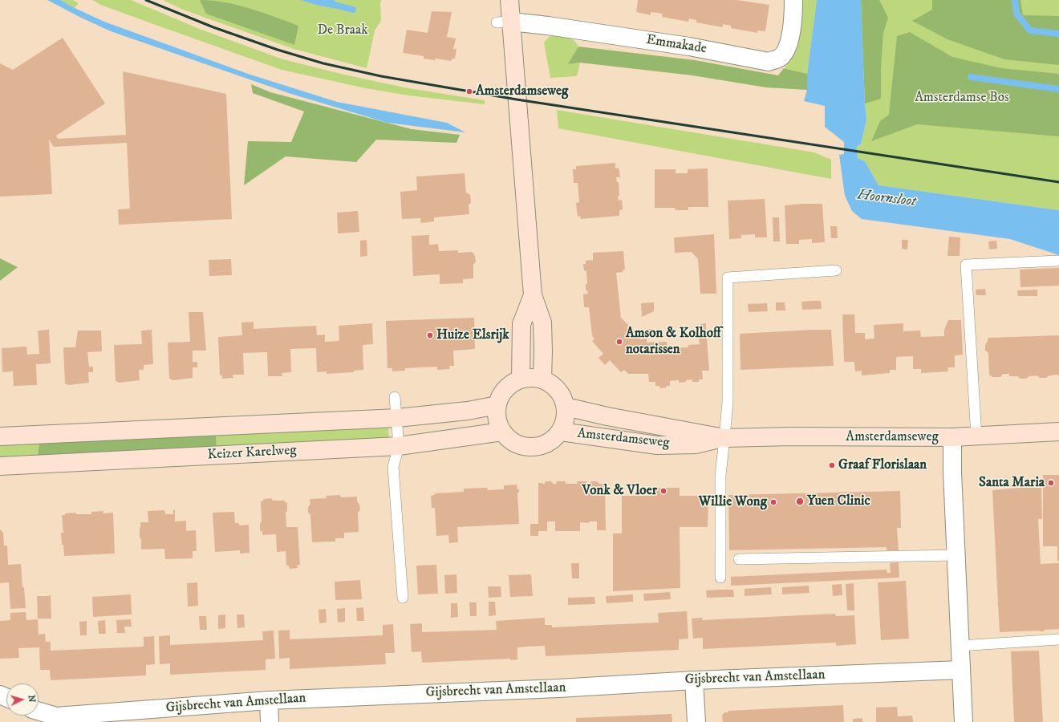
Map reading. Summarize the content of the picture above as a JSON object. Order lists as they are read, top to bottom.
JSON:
{
  "streets": {
    "main road": ["Amsterdamseweg", "Keizer Karelweg"],
    "street": ["Emmakade", "Gijsbrecht van Amstellaan"]
  },
  "crossings": [
    ["Amsterdamseweg", "Keizer Karelweg"]
  ],
  "water": ["Hoornsloot"],
  "parks": ["De Braak", "Amsterdamse Bos"],
  "places": [
    "Amsterdamseweg",
    "Huize Elsrijk",
    "Amson & Kolhoff notarissen",
    "Graaf Florislaan",
    "Santa Maria",
    "Vonk & Vloer",
    "Yuen Clinic",
    "Willie Wong"
  ],
  "north": "right"
}
